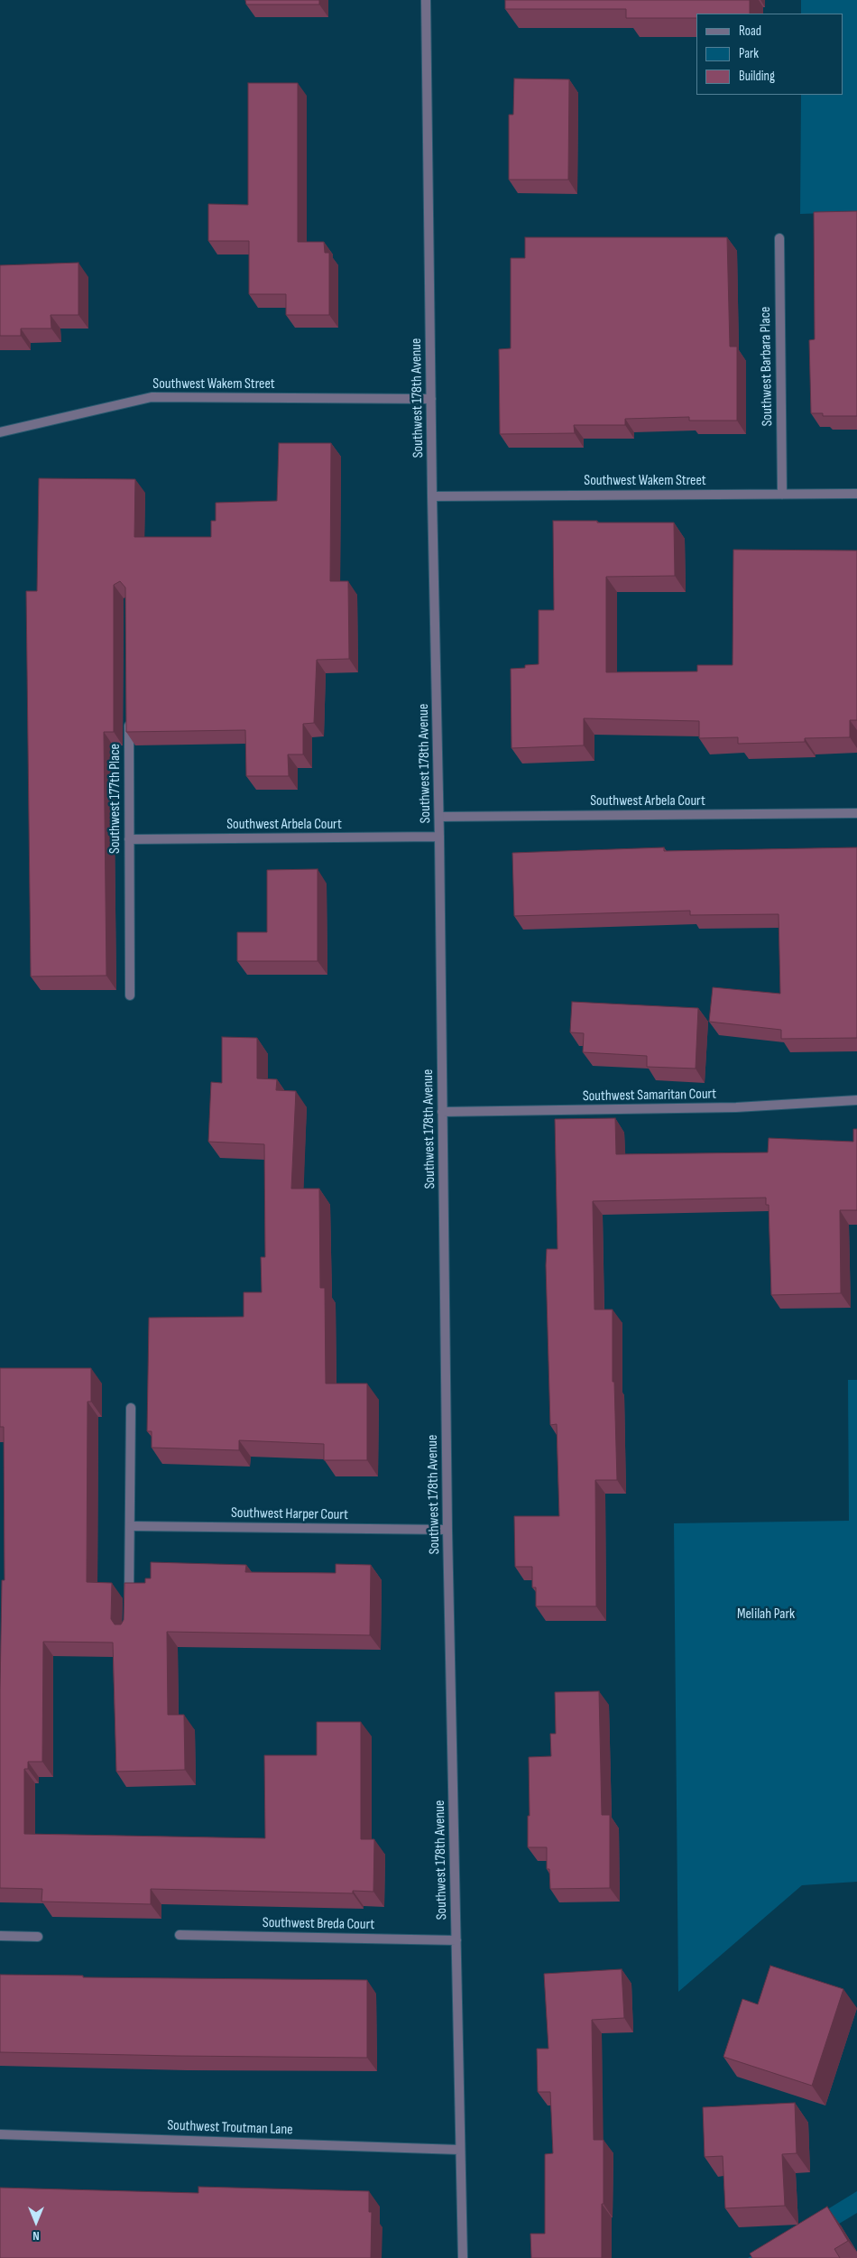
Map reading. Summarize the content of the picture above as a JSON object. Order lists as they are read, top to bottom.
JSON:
{
  "streets": {
    "street": [
      "Southwest Barbara Place",
      "Southwest Wakem Street",
      "Southwest 178th Avenue",
      "Southwest 177th Place",
      "Southwest Arbela Court",
      "Southwest Samaritan Court",
      "Southwest Harper Court",
      "Southwest Breda Court",
      "Southwest Troutman Lane"
    ]
  },
  "crossings": [
    ["Southwest Barbara Place", "Southwest Wakem Street"],
    ["Southwest Wakem Street", "Southwest 178th Avenue"],
    ["Southwest 178th Avenue", "Southwest Arbela Court"],
    ["Southwest 178th Avenue", "Southwest Samaritan Court"],
    ["Southwest 178th Avenue", "Southwest Harper Court"],
    ["Southwest 178th Avenue", "Southwest Breda Court"],
    ["Southwest 178th Avenue", "Southwest Troutman Lane"],
    ["Southwest 177th Place", "Southwest Arbela Court"]
  ],
  "parks": ["Melilah Park"],
  "legend": ["Road", "Park", "Building"],
  "north": "bottom"
}
